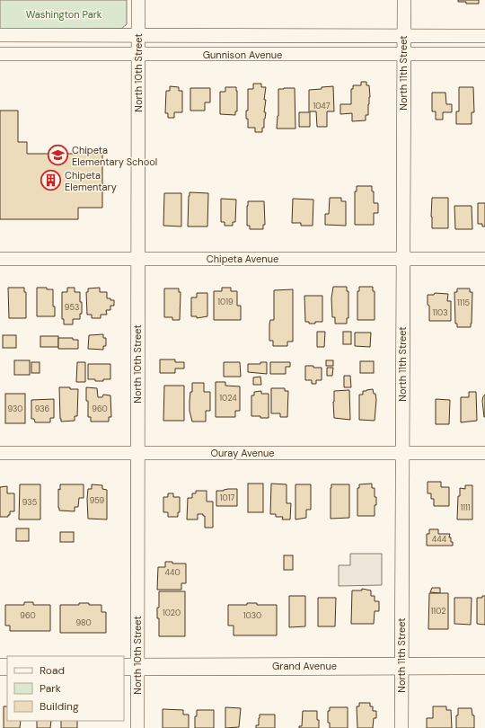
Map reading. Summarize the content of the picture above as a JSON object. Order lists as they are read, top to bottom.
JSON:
{
  "streets": {
    "main road": ["Grand Avenue"],
    "street": [
      "Gunnison Avenue",
      "North 10th Street",
      "North 11th Street",
      "Chipeta Avenue",
      "Ouray Avenue"
    ]
  },
  "crossings": [
    ["Gunnison Avenue", "North 10th Street"],
    ["Gunnison Avenue", "North 11th Street"],
    ["North 10th Street", "Chipeta Avenue"],
    ["North 10th Street", "Ouray Avenue"],
    ["North 10th Street", "Grand Avenue"],
    ["North 11th Street", "Chipeta Avenue"],
    ["North 11th Street", "Ouray Avenue"],
    ["North 11th Street", "Grand Avenue"]
  ],
  "parks": ["Washington Park"],
  "places": {
    "school or university": ["Chipeta Elementary School"],
    "building": ["Chipeta Elementary"]
  },
  "house_numbers": [
    "1047",
    "1019",
    "1115",
    "953",
    "1103",
    "1024",
    "930",
    "936",
    "960",
    "1017",
    "959",
    "935",
    "1111",
    "444",
    "440",
    "1102",
    "1020",
    "960",
    "1030",
    "980"
  ],
  "legend": ["Road", "Park", "Building"]
}
